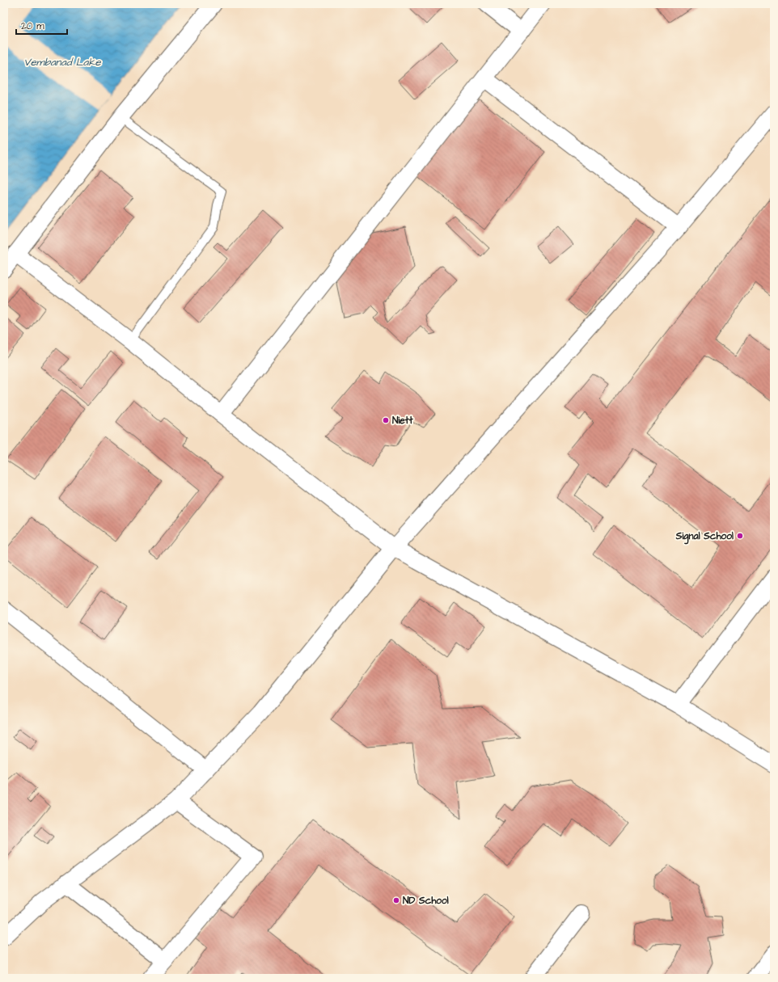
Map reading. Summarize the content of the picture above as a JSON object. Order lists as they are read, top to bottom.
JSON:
{
  "water": ["Vembanad Lake"],
  "places": ["Niett", "Signal School", "ND School"],
  "scale_bar": "20 m"
}
